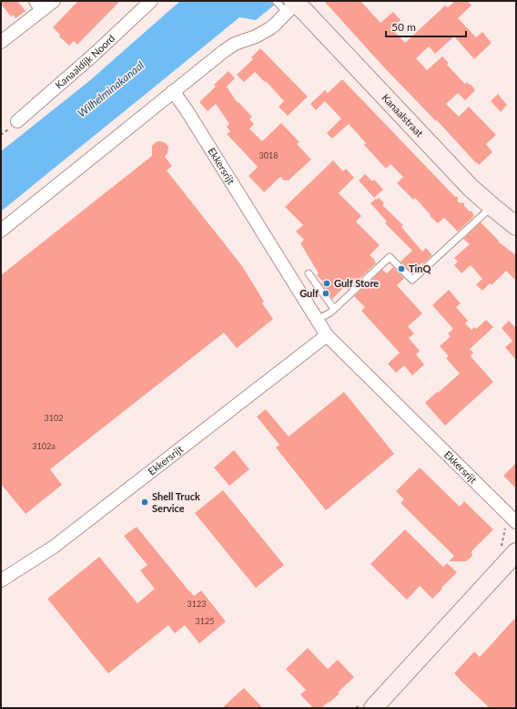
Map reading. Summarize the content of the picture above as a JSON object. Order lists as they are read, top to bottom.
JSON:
{
  "streets": {
    "street": ["Kanaaldijk Noord", "Kanaalstraat", "Ekkersrijt"]
  },
  "water": ["Wilhelminakanaal"],
  "places": [
    "TinQ",
    "Gulf Store",
    "Gulf",
    "Shell Truck Service"
  ],
  "house_numbers": [
    "3018",
    "3102",
    "3102a",
    "3123",
    "3125"
  ],
  "scale_bar": "50 m"
}
